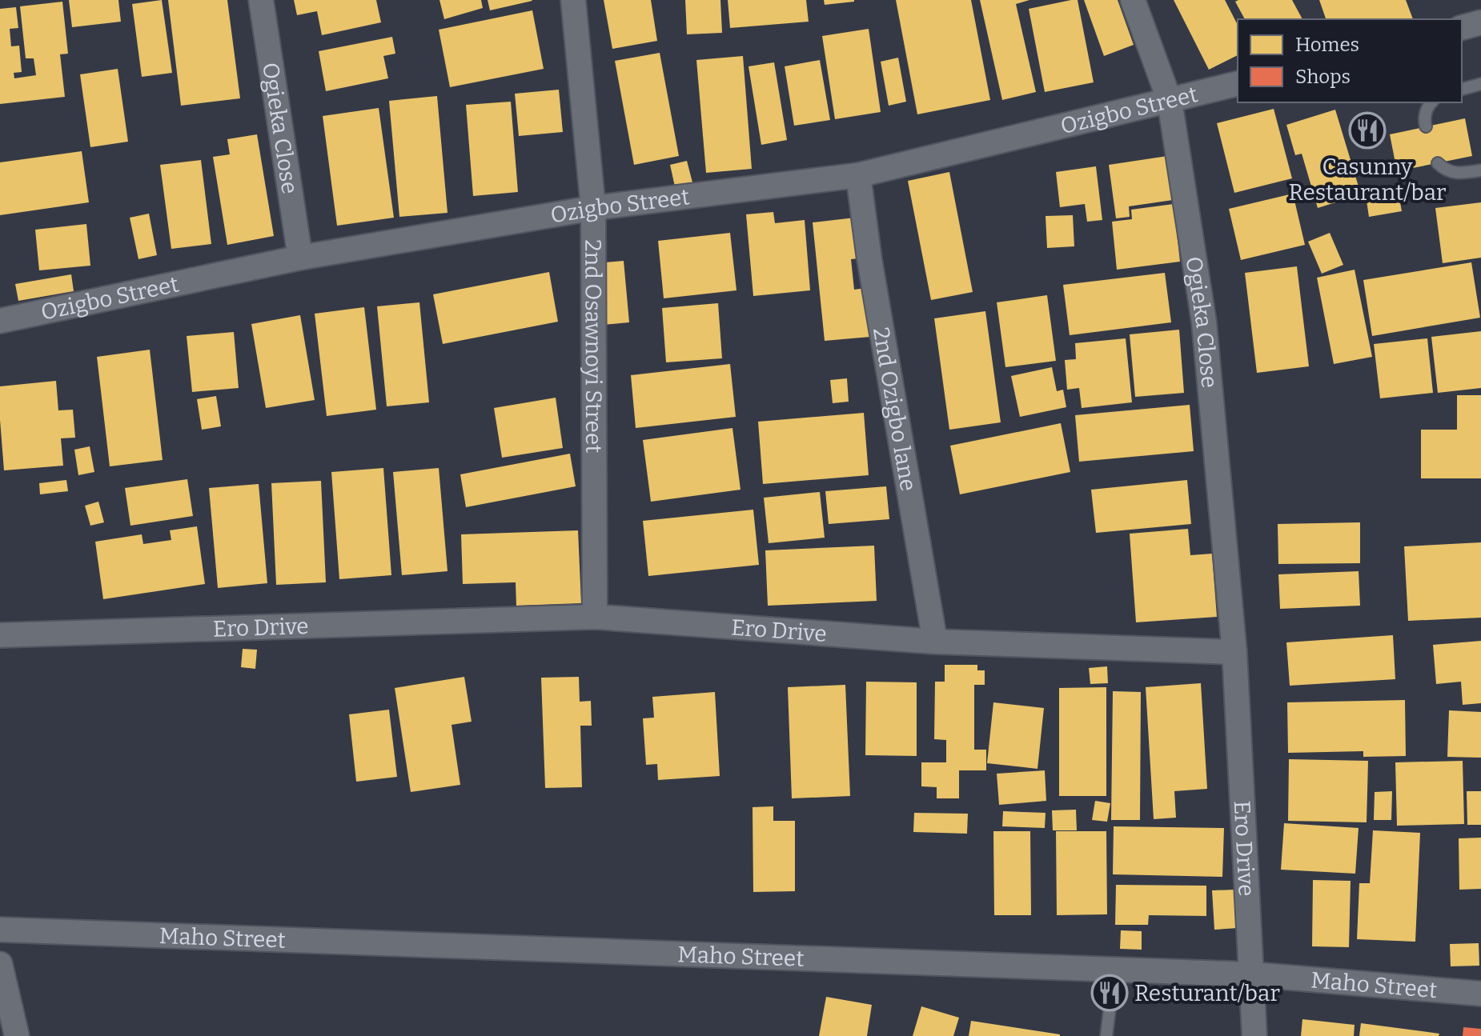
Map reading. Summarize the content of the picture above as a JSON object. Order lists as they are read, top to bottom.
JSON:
{
  "streets": {
    "street": [
      "Ozigbo Street",
      "Ogieka Close",
      "2nd Osawnoyi Street",
      "2nd Ozigbo lane",
      "Ero Drive",
      "Maho Street"
    ]
  },
  "crossings": [
    ["Ozigbo Street", "Ogieka Close"],
    ["Ozigbo Street", "2nd Osawnoyi Street"],
    ["Ozigbo Street", "2nd Ozigbo lane"],
    ["Ogieka Close", "Ero Drive"],
    ["2nd Osawnoyi Street", "Ero Drive"],
    ["2nd Ozigbo lane", "Ero Drive"],
    ["Ero Drive", "Maho Street"]
  ],
  "places": {
    "restaurant": ["Casunny Restaurant/bar", "Resturant/bar"]
  },
  "legend": ["Homes", "Shops"]
}
